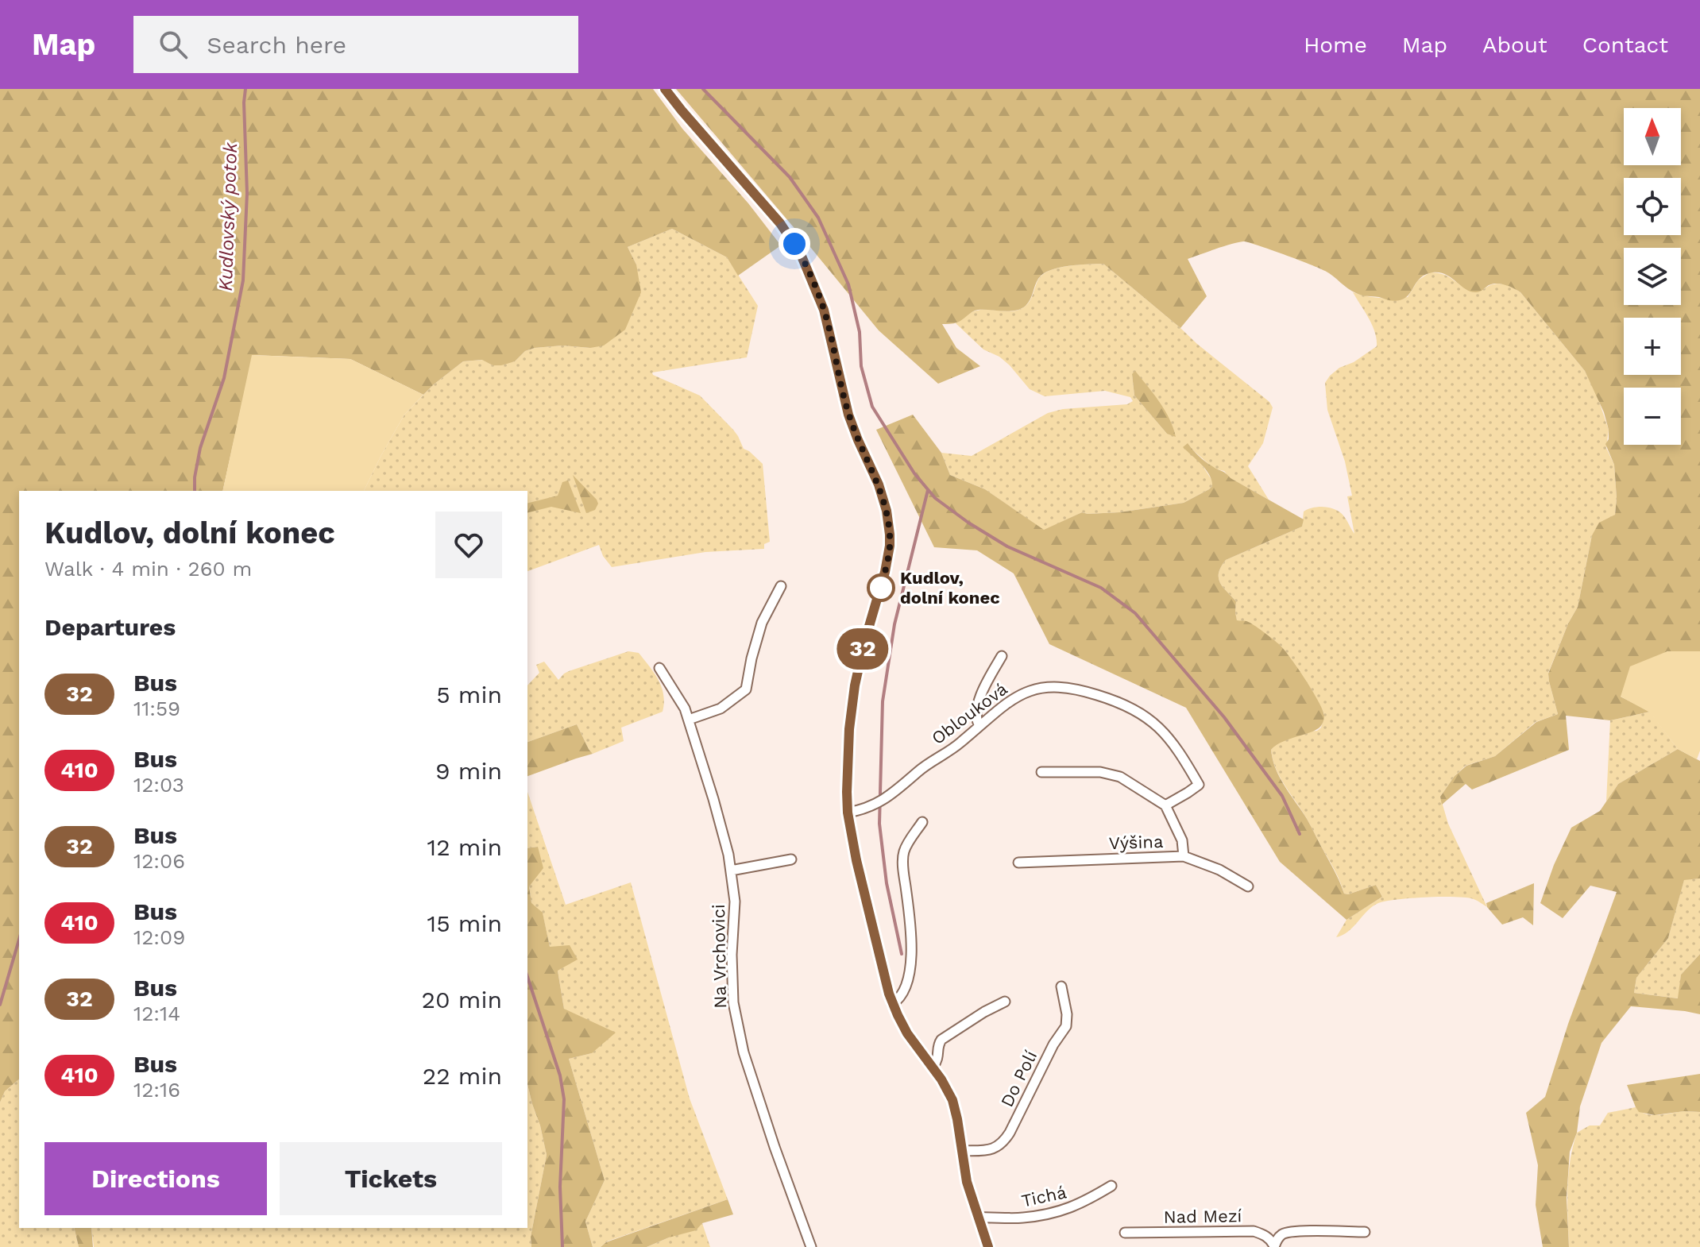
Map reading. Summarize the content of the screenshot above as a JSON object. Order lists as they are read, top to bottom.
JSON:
{
  "streets": {
    "street": [
      "Oblouková",
      "Výšina",
      "Na Vrchovici",
      "Do Polí",
      "Tichá",
      "Nad Mezí"
    ]
  },
  "water": ["Kudlovský potok"],
  "places": ["Kudlov, dolní konec"],
  "lines": ["bus line 32"],
  "north": "top",
  "page": {
    "header": "Map",
    "search": "Search here",
    "nav": [
      "Home",
      "Map",
      "About",
      "Contact"
    ],
    "on_map": "32",
    "map_buttons": ["+", "−"],
    "heading": [
      ["Kudlov, dolní konec", "Walk · 4 min · 260 m"],
      "Departures"
    ],
    "list": [
      {
        "mark": "32",
        "name": "Bus",
        "note": "11:59",
        "value": "5 min"
      },
      {
        "mark": "410",
        "name": "Bus",
        "note": "12:03",
        "value": "9 min"
      },
      {
        "mark": "32",
        "name": "Bus",
        "note": "12:06",
        "value": "12 min"
      },
      {
        "mark": "410",
        "name": "Bus",
        "note": "12:09",
        "value": "15 min"
      },
      {
        "mark": "32",
        "name": "Bus",
        "note": "12:14",
        "value": "20 min"
      },
      {
        "mark": "410",
        "name": "Bus",
        "note": "12:16",
        "value": "22 min"
      }
    ],
    "buttons": ["Directions", "Tickets"]
  }
}
